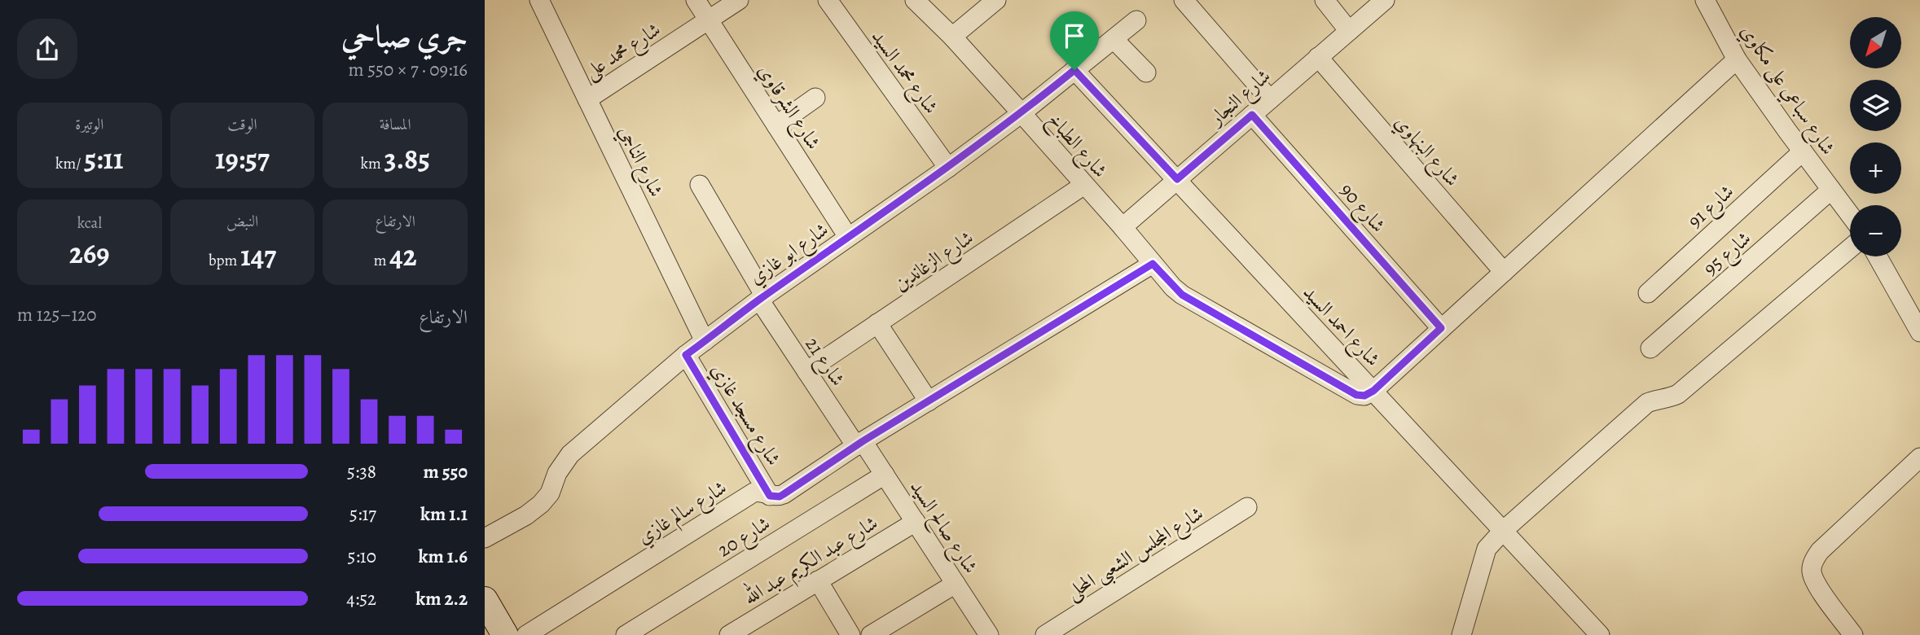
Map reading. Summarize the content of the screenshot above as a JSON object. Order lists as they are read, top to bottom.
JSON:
{
  "streets": {
    "street": [
      "شارع محمد على",
      "شارع محمد السيد",
      "شارع سباعي على مكاوي",
      "شارع النجار",
      "شارع الشرقاوي",
      "شارع الطباخ",
      "شارع البنهاوي",
      "شارع الناجي",
      "شارع 91",
      "شارع 90",
      "شارع ابو غازي",
      "شارع 95",
      "شارع الزغاندين",
      "شارع احمد السيد",
      "شارع 21",
      "شارع مسجد غازي",
      "شارع سالم غازي",
      "شارع صالح السيد",
      "شارع 20",
      "شارع المجلس الشعبى المحلى",
      "شارع عبد الكريم عبد الله"
    ]
  },
  "crossings": [
    ["شارع محمد على", "شارع الشرقاوي"],
    ["شارع محمد على", "شارع الناجي"],
    ["شارع محمد السيد", "شارع ابو غازي"],
    ["شارع سباعي على مكاوي", "شارع 91"],
    ["شارع سباعي على مكاوي", "شارع 95"],
    ["شارع النجار", "شارع الطباخ"],
    ["شارع النجار", "شارع البنهاوي"],
    ["شارع النجار", "شارع 90"],
    ["شارع النجار", "شارع احمد السيد"],
    ["شارع الشرقاوي", "شارع ابو غازي"],
    ["شارع الطباخ", "شارع ابو غازي"],
    ["شارع الطباخ", "شارع الزغاندين"],
    ["شارع الطباخ", "شارع احمد السيد"],
    ["شارع الطباخ", "شارع سالم غازي"],
    ["شارع الناجي", "شارع ابو غازي"],
    ["شارع ابو غازي", "شارع احمد السيد"],
    ["شارع ابو غازي", "شارع 21"],
    ["شارع ابو غازي", "شارع مسجد غازي"],
    ["شارع الزغاندين", "شارع 21"],
    ["شارع 21", "شارع سالم غازي"],
    ["شارع 21", "شارع صالح السيد"],
    ["شارع مسجد غازي", "شارع سالم غازي"],
    ["شارع سالم غازي", "شارع صالح السيد"],
    ["شارع صالح السيد", "شارع 20"],
    ["شارع صالح السيد", "شارع عبد الكريم عبد الله"]
  ],
  "north": "bottom left",
  "page": {
    "heading": ["جري صباحي", "09:16 · 7 × 550 m"],
    "map_buttons": ["+", "−"],
    "stats": [
      ["المسافة", "3.85 km"],
      ["الوقت", "19:57"],
      ["الوتيرة", "5:11 /km"],
      ["الارتفاع", "42 m"],
      ["النبض", "147 bpm"],
      ["kcal", "269"]
    ],
    "chart": ["الارتفاع", "120–125 m"],
    "list": [
      {
        "name": "550 m",
        "note": "5:38"
      },
      {
        "name": "1.1 km",
        "note": "5:17"
      },
      {
        "name": "1.6 km",
        "note": "5:10"
      },
      {
        "name": "2.2 km",
        "note": "4:52"
      }
    ]
  }
}
